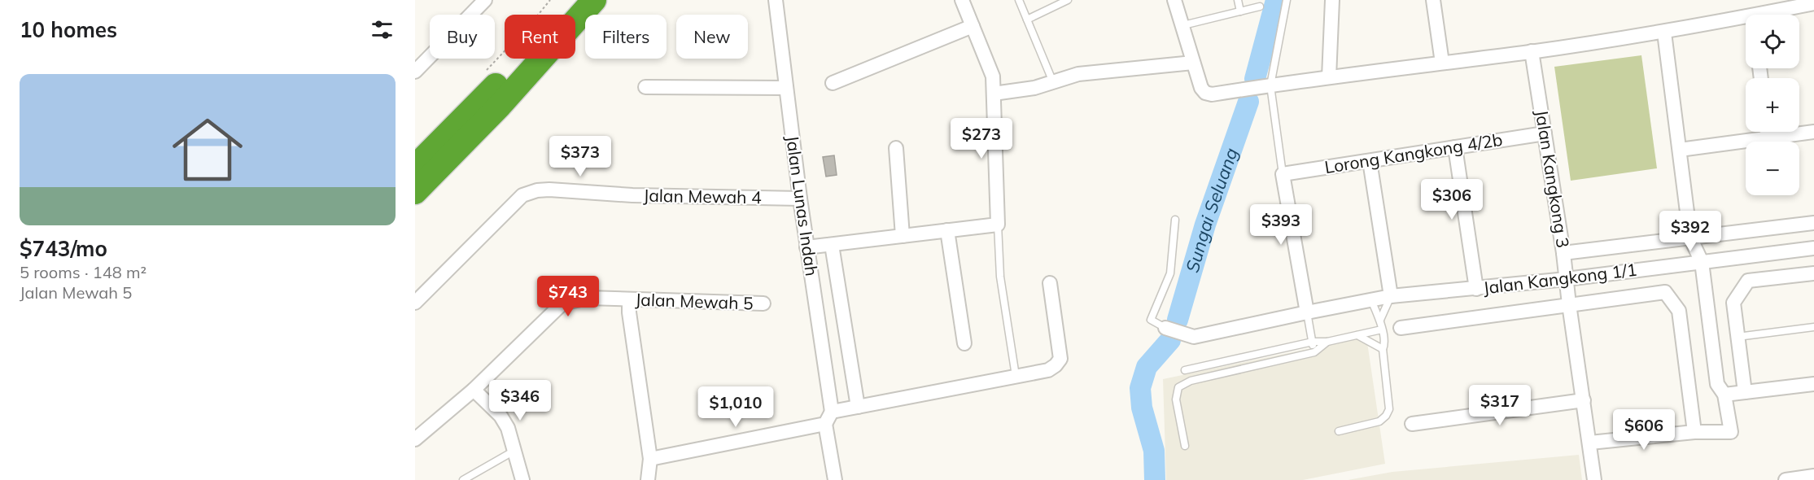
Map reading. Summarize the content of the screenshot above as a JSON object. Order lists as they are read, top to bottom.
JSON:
{
  "streets": {
    "street": [
      "Lorong Kangkong 4/2b",
      "Jalan Kangkong 3",
      "Jalan Mewah 4",
      "Jalan Lunas Indah",
      "Jalan Kangkong 1/1",
      "Jalan Mewah 5"
    ]
  },
  "crossings": [
    ["Lorong Kangkong 4/2b", "Jalan Kangkong 3"],
    ["Jalan Kangkong 3", "Jalan Kangkong 1/1"],
    ["Jalan Mewah 4", "Jalan Lunas Indah"]
  ],
  "water": ["Sungai Seluang"],
  "page": {
    "heading": "10 homes",
    "map_buttons": ["+", "−"],
    "chip": [
      "Buy",
      "Rent",
      "Filters",
      "New"
    ],
    "list": [
      {
        "name": "$743/mo",
        "note": "5 rooms · 148 m² · Jalan Mewah 5"
      }
    ],
    "price": [
      "$273",
      "$373",
      "$306",
      "$393",
      "$392",
      "$743",
      "$346",
      "$317",
      "$1,010",
      "$606"
    ]
  }
}
